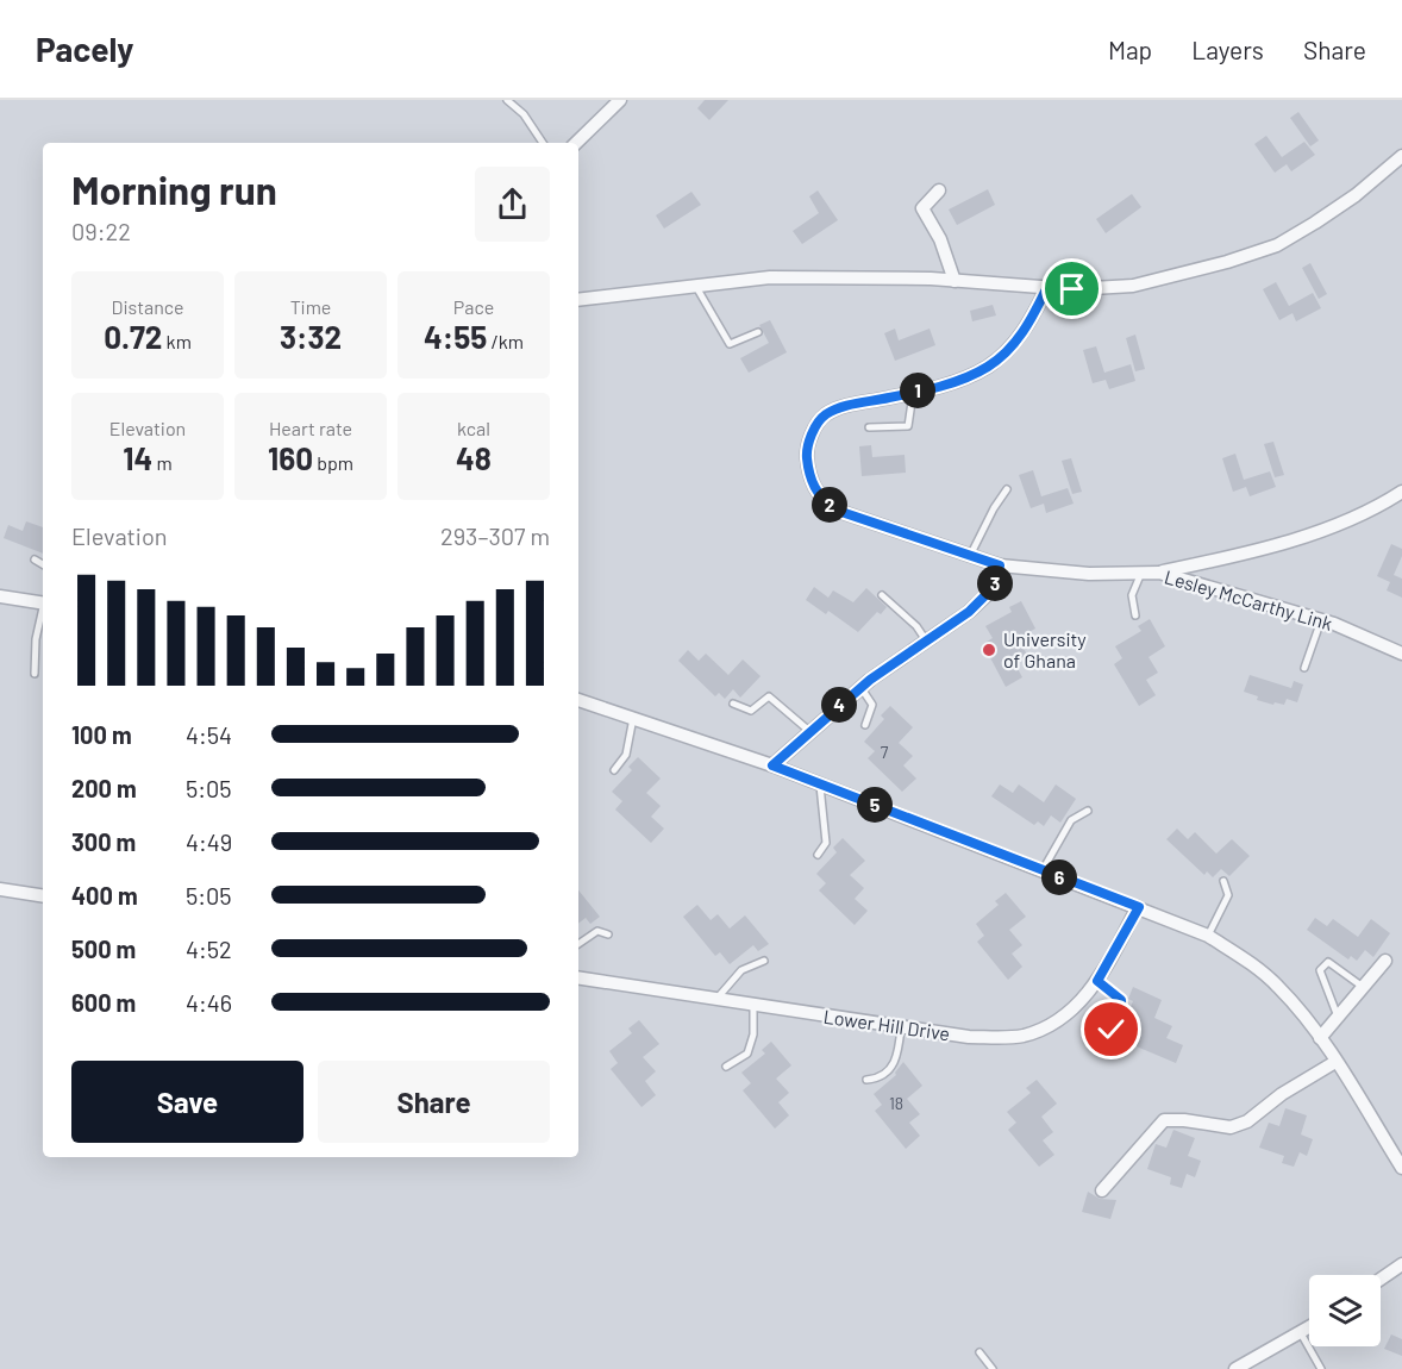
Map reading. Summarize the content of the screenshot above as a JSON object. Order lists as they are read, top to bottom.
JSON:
{
  "streets": {
    "street": ["Lesley McCarthy Link", "Lower Hill Drive"]
  },
  "places": ["University of Ghana"],
  "house_numbers": ["7", "18"],
  "page": {
    "header": "Pacely",
    "nav": ["Map", "Layers", "Share"],
    "heading": ["Morning run", "09:22"],
    "stats": [
      ["Distance", "0.72 km"],
      ["Time", "3:32"],
      ["Pace", "4:55 /km"],
      ["Elevation", "14 m"],
      ["Heart rate", "160 bpm"],
      ["kcal", "48"]
    ],
    "pins": [
      "1",
      "2",
      "3",
      "4",
      "5",
      "6"
    ],
    "chart": ["Elevation", "293–307 m"],
    "list": [
      {
        "name": "100 m",
        "note": "4:54"
      },
      {
        "name": "200 m",
        "note": "5:05"
      },
      {
        "name": "300 m",
        "note": "4:49"
      },
      {
        "name": "400 m",
        "note": "5:05"
      },
      {
        "name": "500 m",
        "note": "4:52"
      },
      {
        "name": "600 m",
        "note": "4:46"
      }
    ],
    "buttons": ["Save", "Share"]
  }
}
